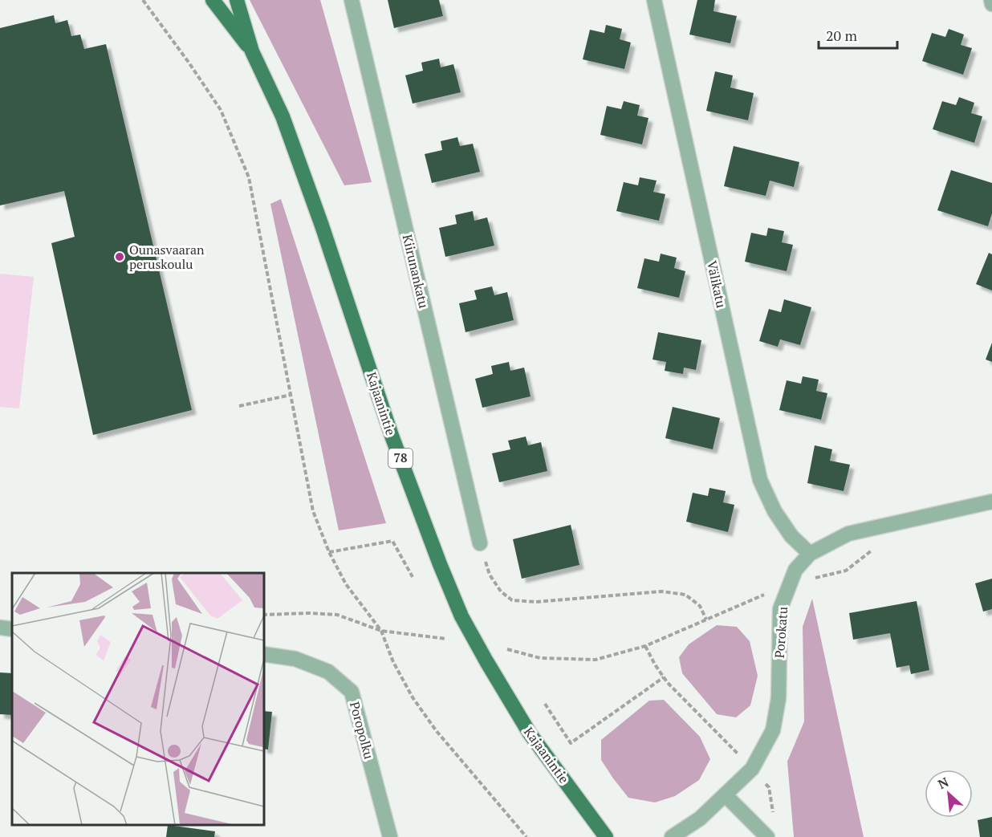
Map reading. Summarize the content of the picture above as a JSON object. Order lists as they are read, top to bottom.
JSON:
{
  "streets": {
    "main road": ["Kajaanintie", "78"],
    "street": [
      "Kiirunankatu",
      "Välikatu",
      "Porokatu",
      "Poropolku"
    ]
  },
  "crossings": [
    ["Välikatu", "Porokatu"]
  ],
  "places": ["Ounasvaaran peruskoulu"],
  "scale_bar": "20 m",
  "north": "top left"
}
